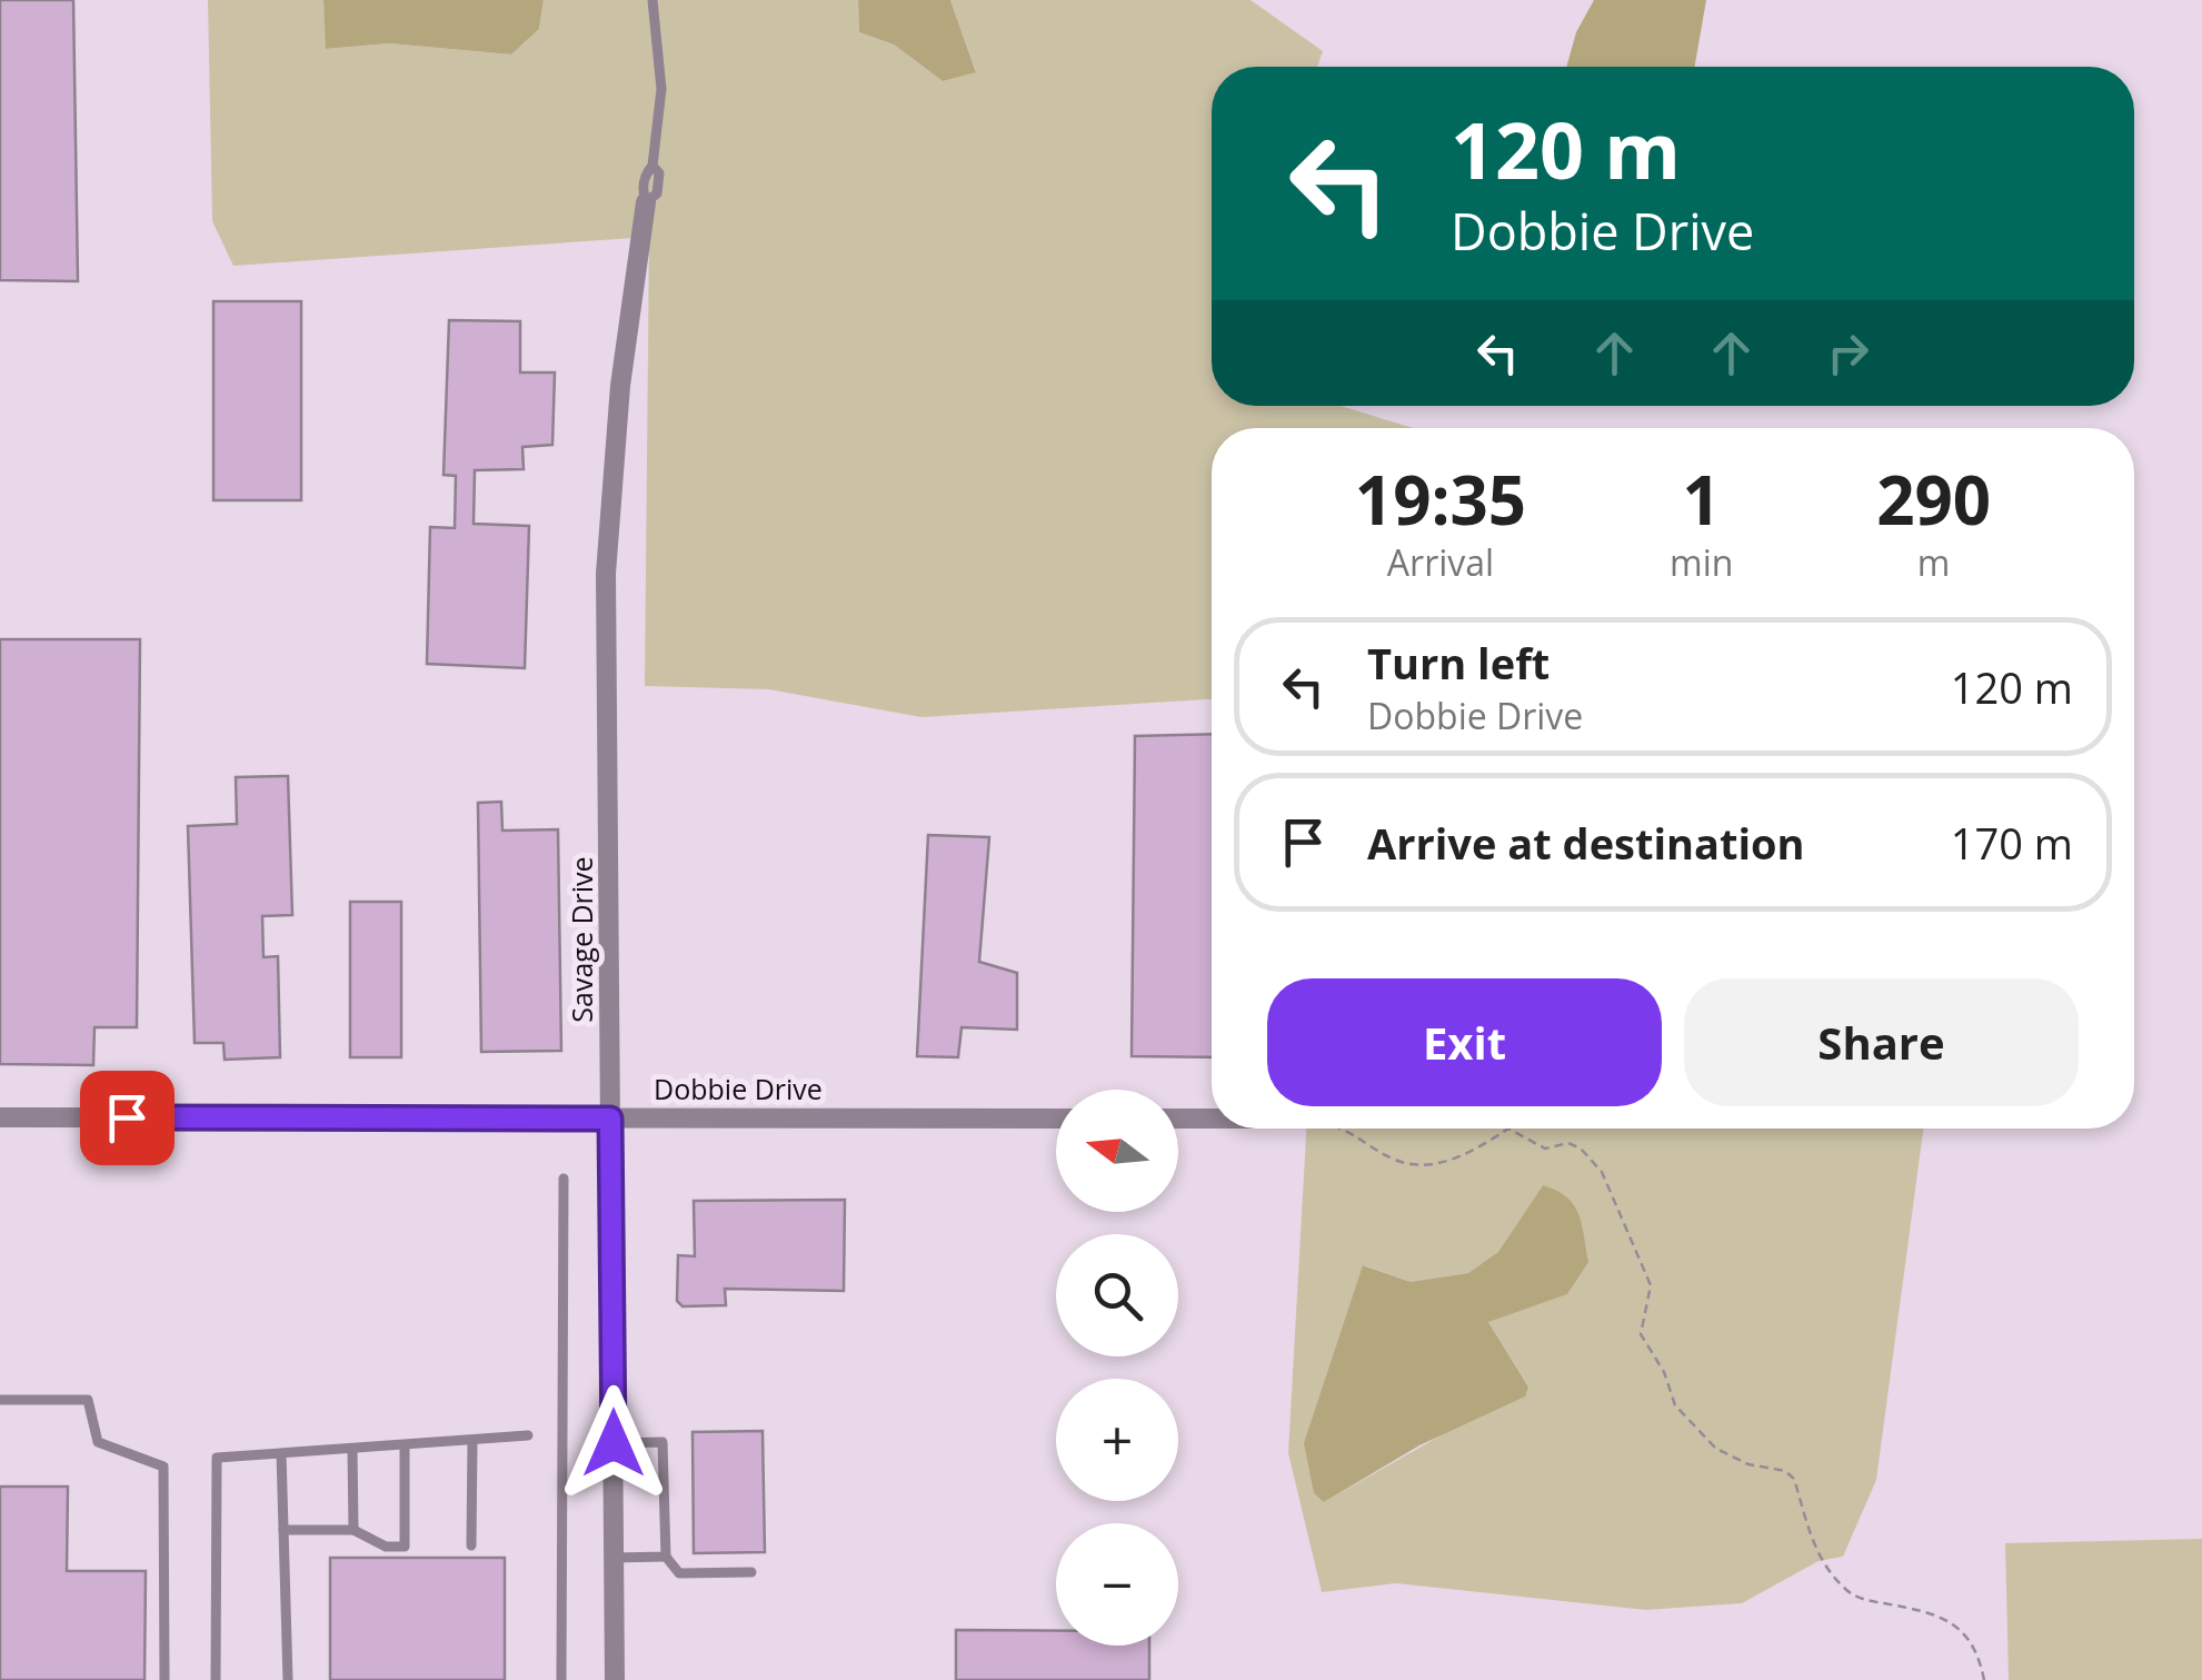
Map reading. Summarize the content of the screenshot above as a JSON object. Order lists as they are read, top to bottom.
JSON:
{
  "streets": {
    "street": ["Savage Drive", "Dobbie Drive"]
  },
  "crossings": [
    ["Savage Drive", "Dobbie Drive"]
  ],
  "north": "left",
  "page": {
    "turn": ["120 m", "Dobbie Drive"],
    "eta": [
      "19:35",
      "Arrival",
      "1",
      "min",
      "290",
      "m"
    ],
    "list": [
      {
        "name": "Turn left",
        "note": "Dobbie Drive",
        "value": "120 m"
      },
      {
        "name": "Arrive at destination",
        "value": "170 m"
      }
    ],
    "buttons": ["Exit", "Share"],
    "map_buttons": ["+", "−"]
  }
}
